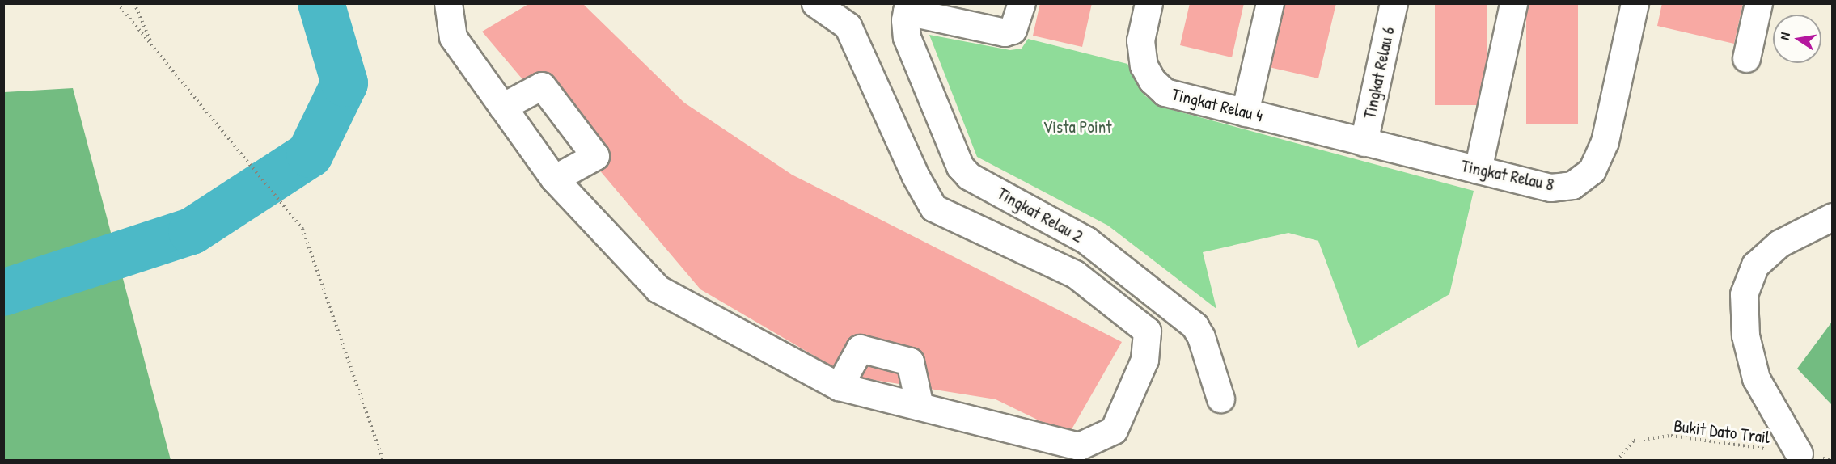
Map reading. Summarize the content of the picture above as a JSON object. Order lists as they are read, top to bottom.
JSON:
{
  "streets": {
    "street": [
      "Tingkat Relau 6",
      "Tingkat Relau 4",
      "Tingkat Relau 8",
      "Tingkat Relau 2"
    ],
    "path": ["Bukit Dato Trail"]
  },
  "crossings": [
    ["Tingkat Relau 6", "Tingkat Relau 4"],
    ["Tingkat Relau 6", "Tingkat Relau 8"],
    ["Tingkat Relau 4", "Tingkat Relau 8"]
  ],
  "parks": ["Vista Point"],
  "north": "left"
}
